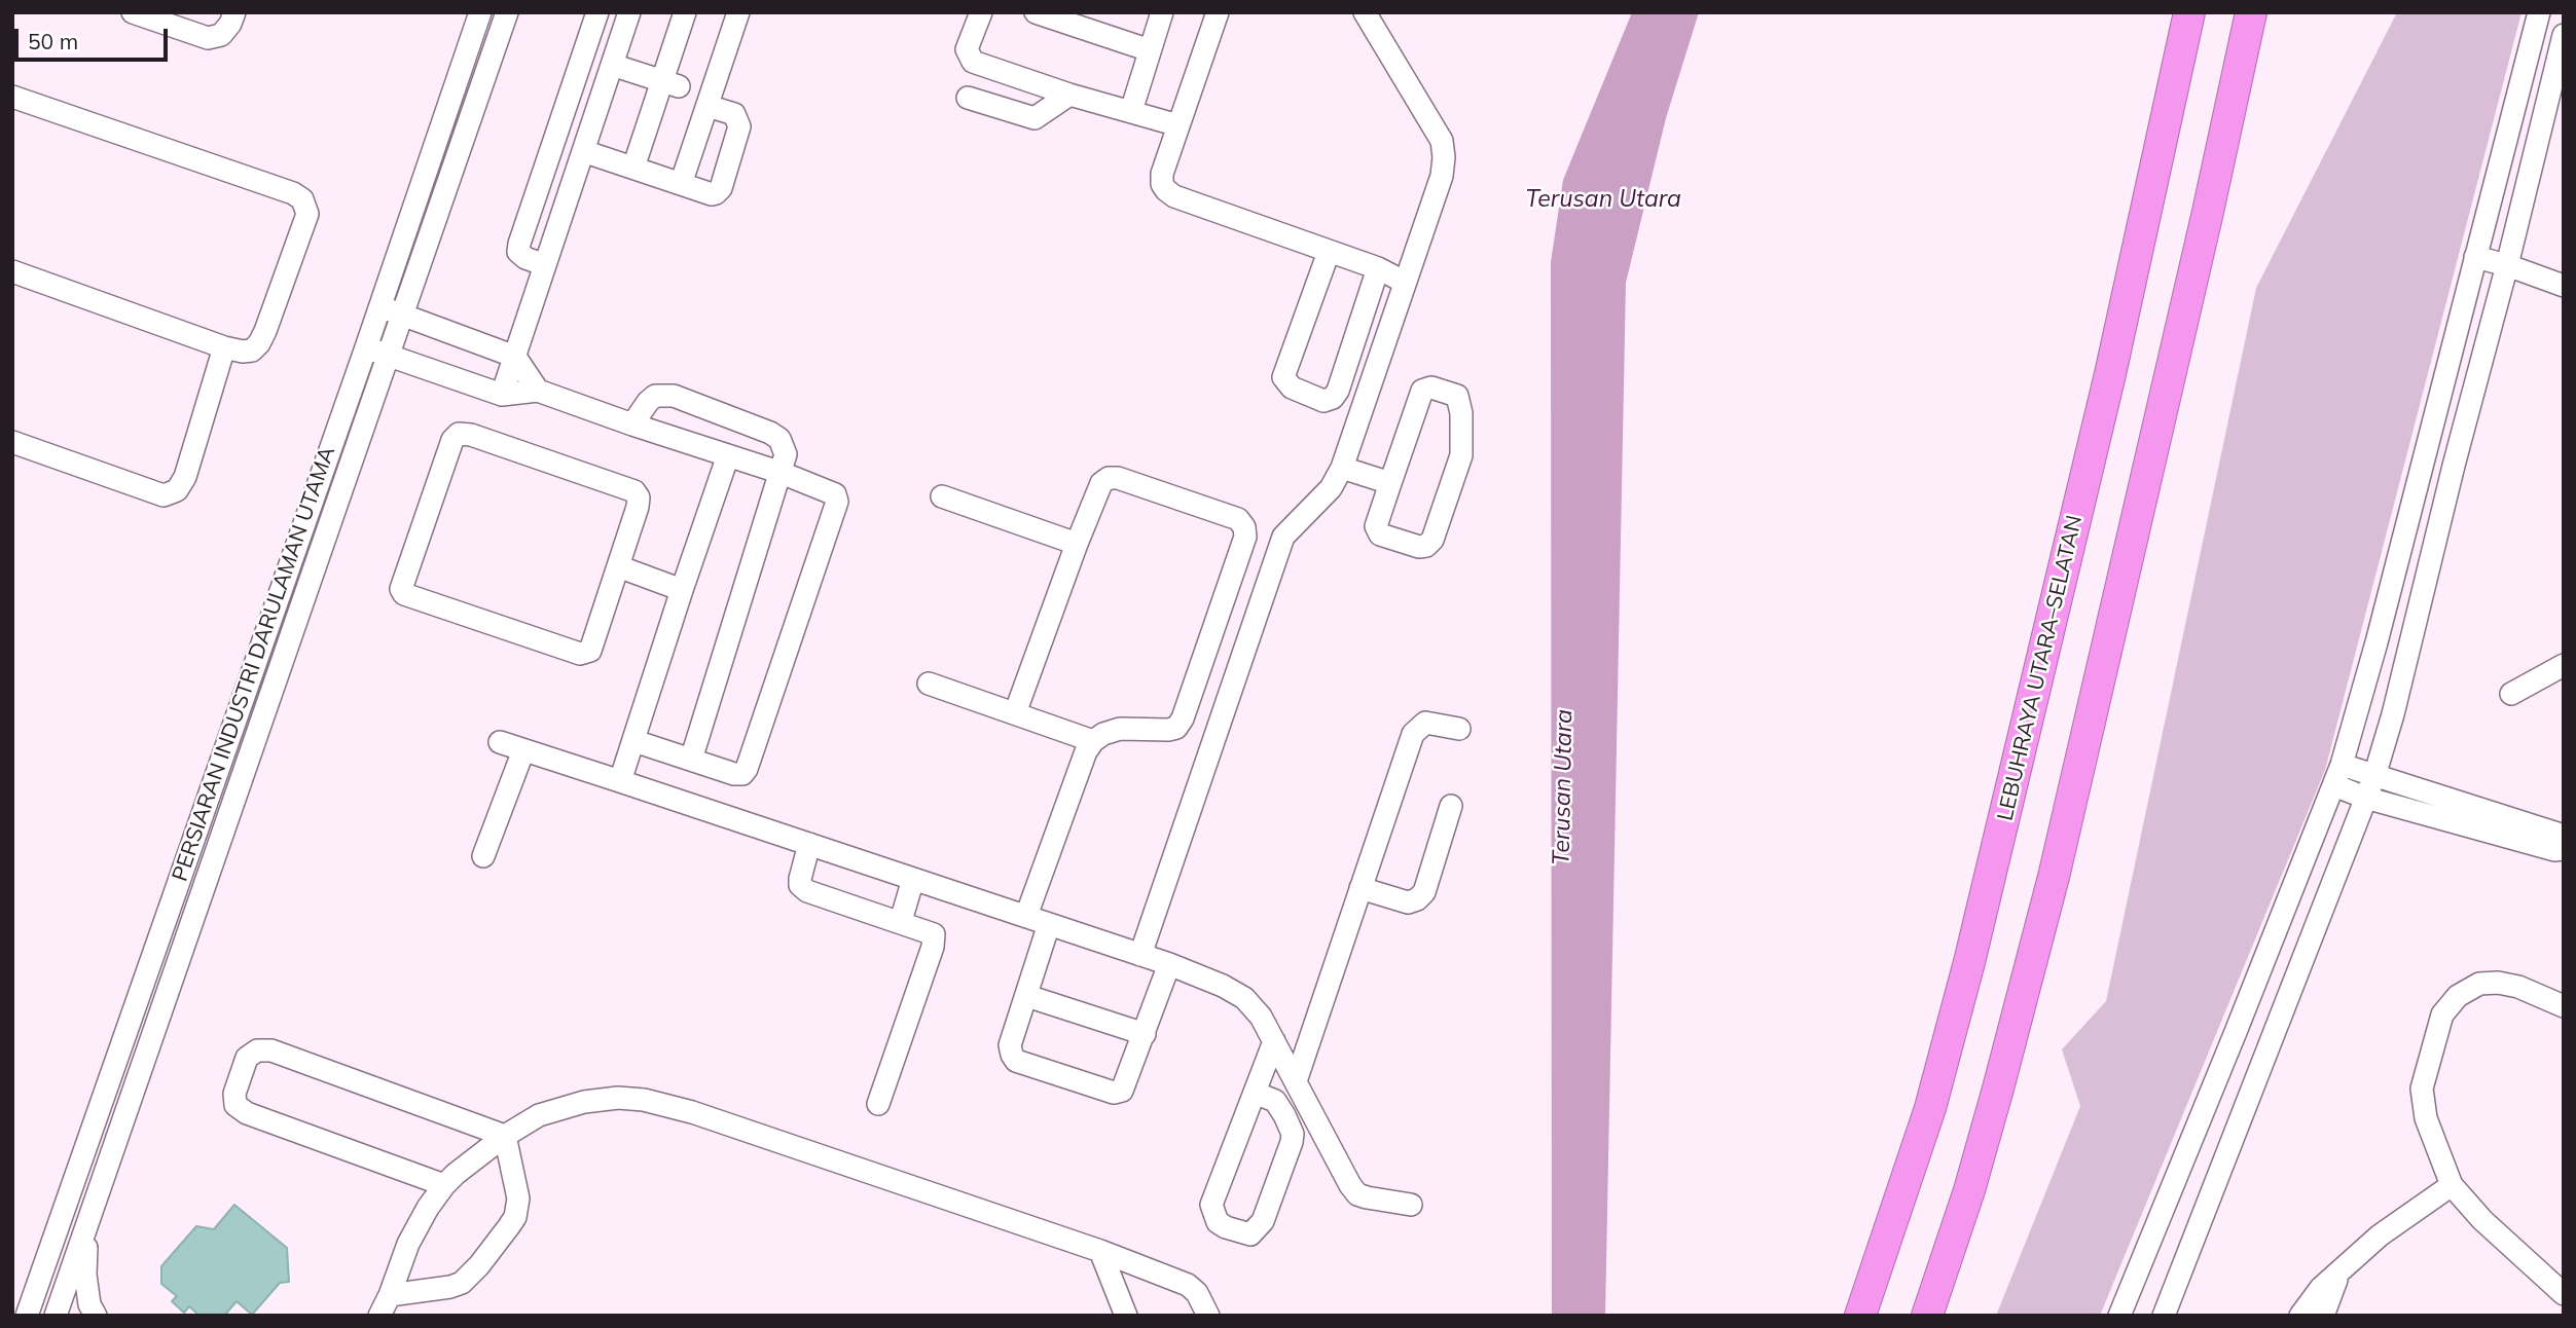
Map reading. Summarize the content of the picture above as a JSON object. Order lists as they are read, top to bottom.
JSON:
{
  "streets": {
    "highway": ["LEBUHRAYA UTARA–SELATAN"],
    "street": ["PERSIARAN INDUSTRI DARULAMAN UTAMA"]
  },
  "water": ["Terusan Utara"],
  "scale_bar": "50 m"
}
